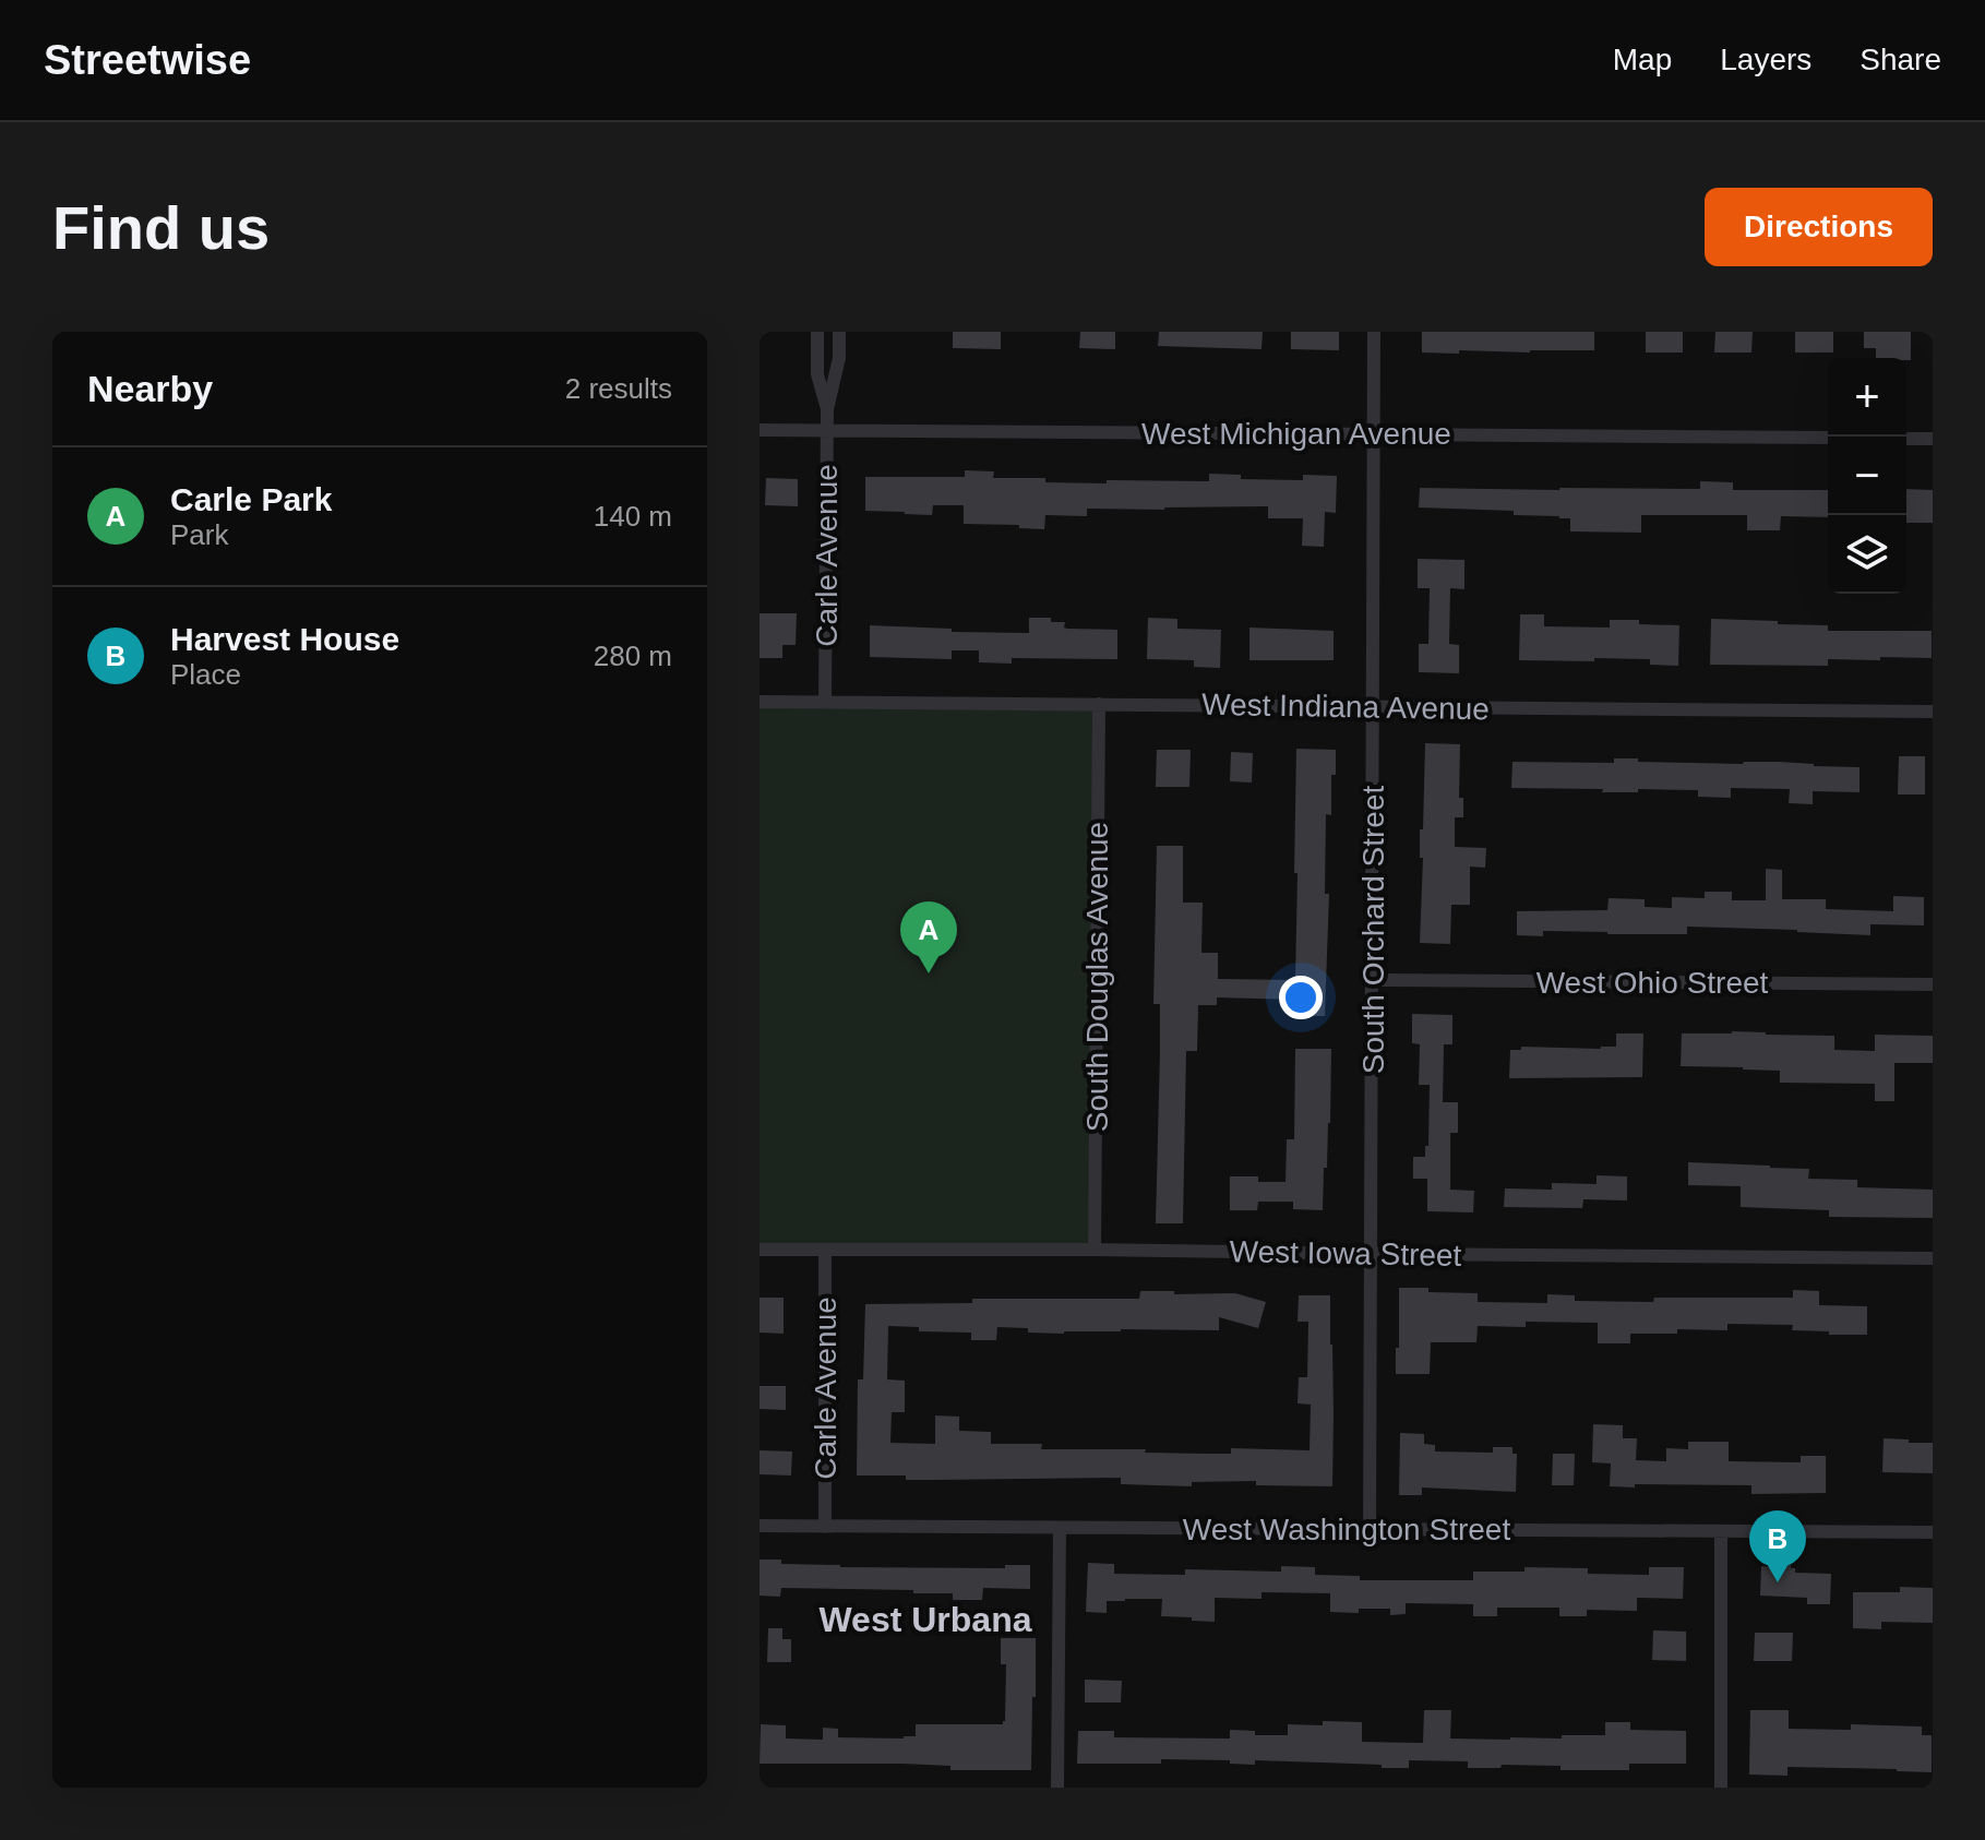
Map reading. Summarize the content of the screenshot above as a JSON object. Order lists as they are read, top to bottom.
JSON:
{
  "streets": {
    "street": [
      "West Michigan Avenue",
      "Carle Avenue",
      "West Indiana Avenue",
      "South Orchard Street",
      "South Douglas Avenue",
      "West Ohio Street",
      "West Iowa Street",
      "West Washington Street"
    ]
  },
  "crossings": [
    ["West Michigan Avenue", "Carle Avenue"],
    ["West Michigan Avenue", "South Orchard Street"],
    ["Carle Avenue", "West Indiana Avenue"],
    ["Carle Avenue", "West Iowa Street"],
    ["Carle Avenue", "West Washington Street"],
    ["West Indiana Avenue", "South Orchard Street"],
    ["West Indiana Avenue", "South Douglas Avenue"],
    ["South Orchard Street", "West Ohio Street"],
    ["South Orchard Street", "West Iowa Street"],
    ["South Orchard Street", "West Washington Street"],
    ["South Douglas Avenue", "West Iowa Street"]
  ],
  "districts": ["West Urbana"],
  "page": {
    "header": "Streetwise",
    "nav": ["Map", "Layers", "Share"],
    "buttons": "Directions",
    "title": "Find us",
    "heading": ["Nearby", "2 results"],
    "map_buttons": ["+", "−"],
    "list": [
      {
        "mark": "A",
        "name": "Carle Park",
        "note": "Park",
        "value": "140 m"
      },
      {
        "mark": "B",
        "name": "Harvest House",
        "note": "Place",
        "value": "280 m"
      }
    ],
    "pins": ["A", "B"]
  }
}
